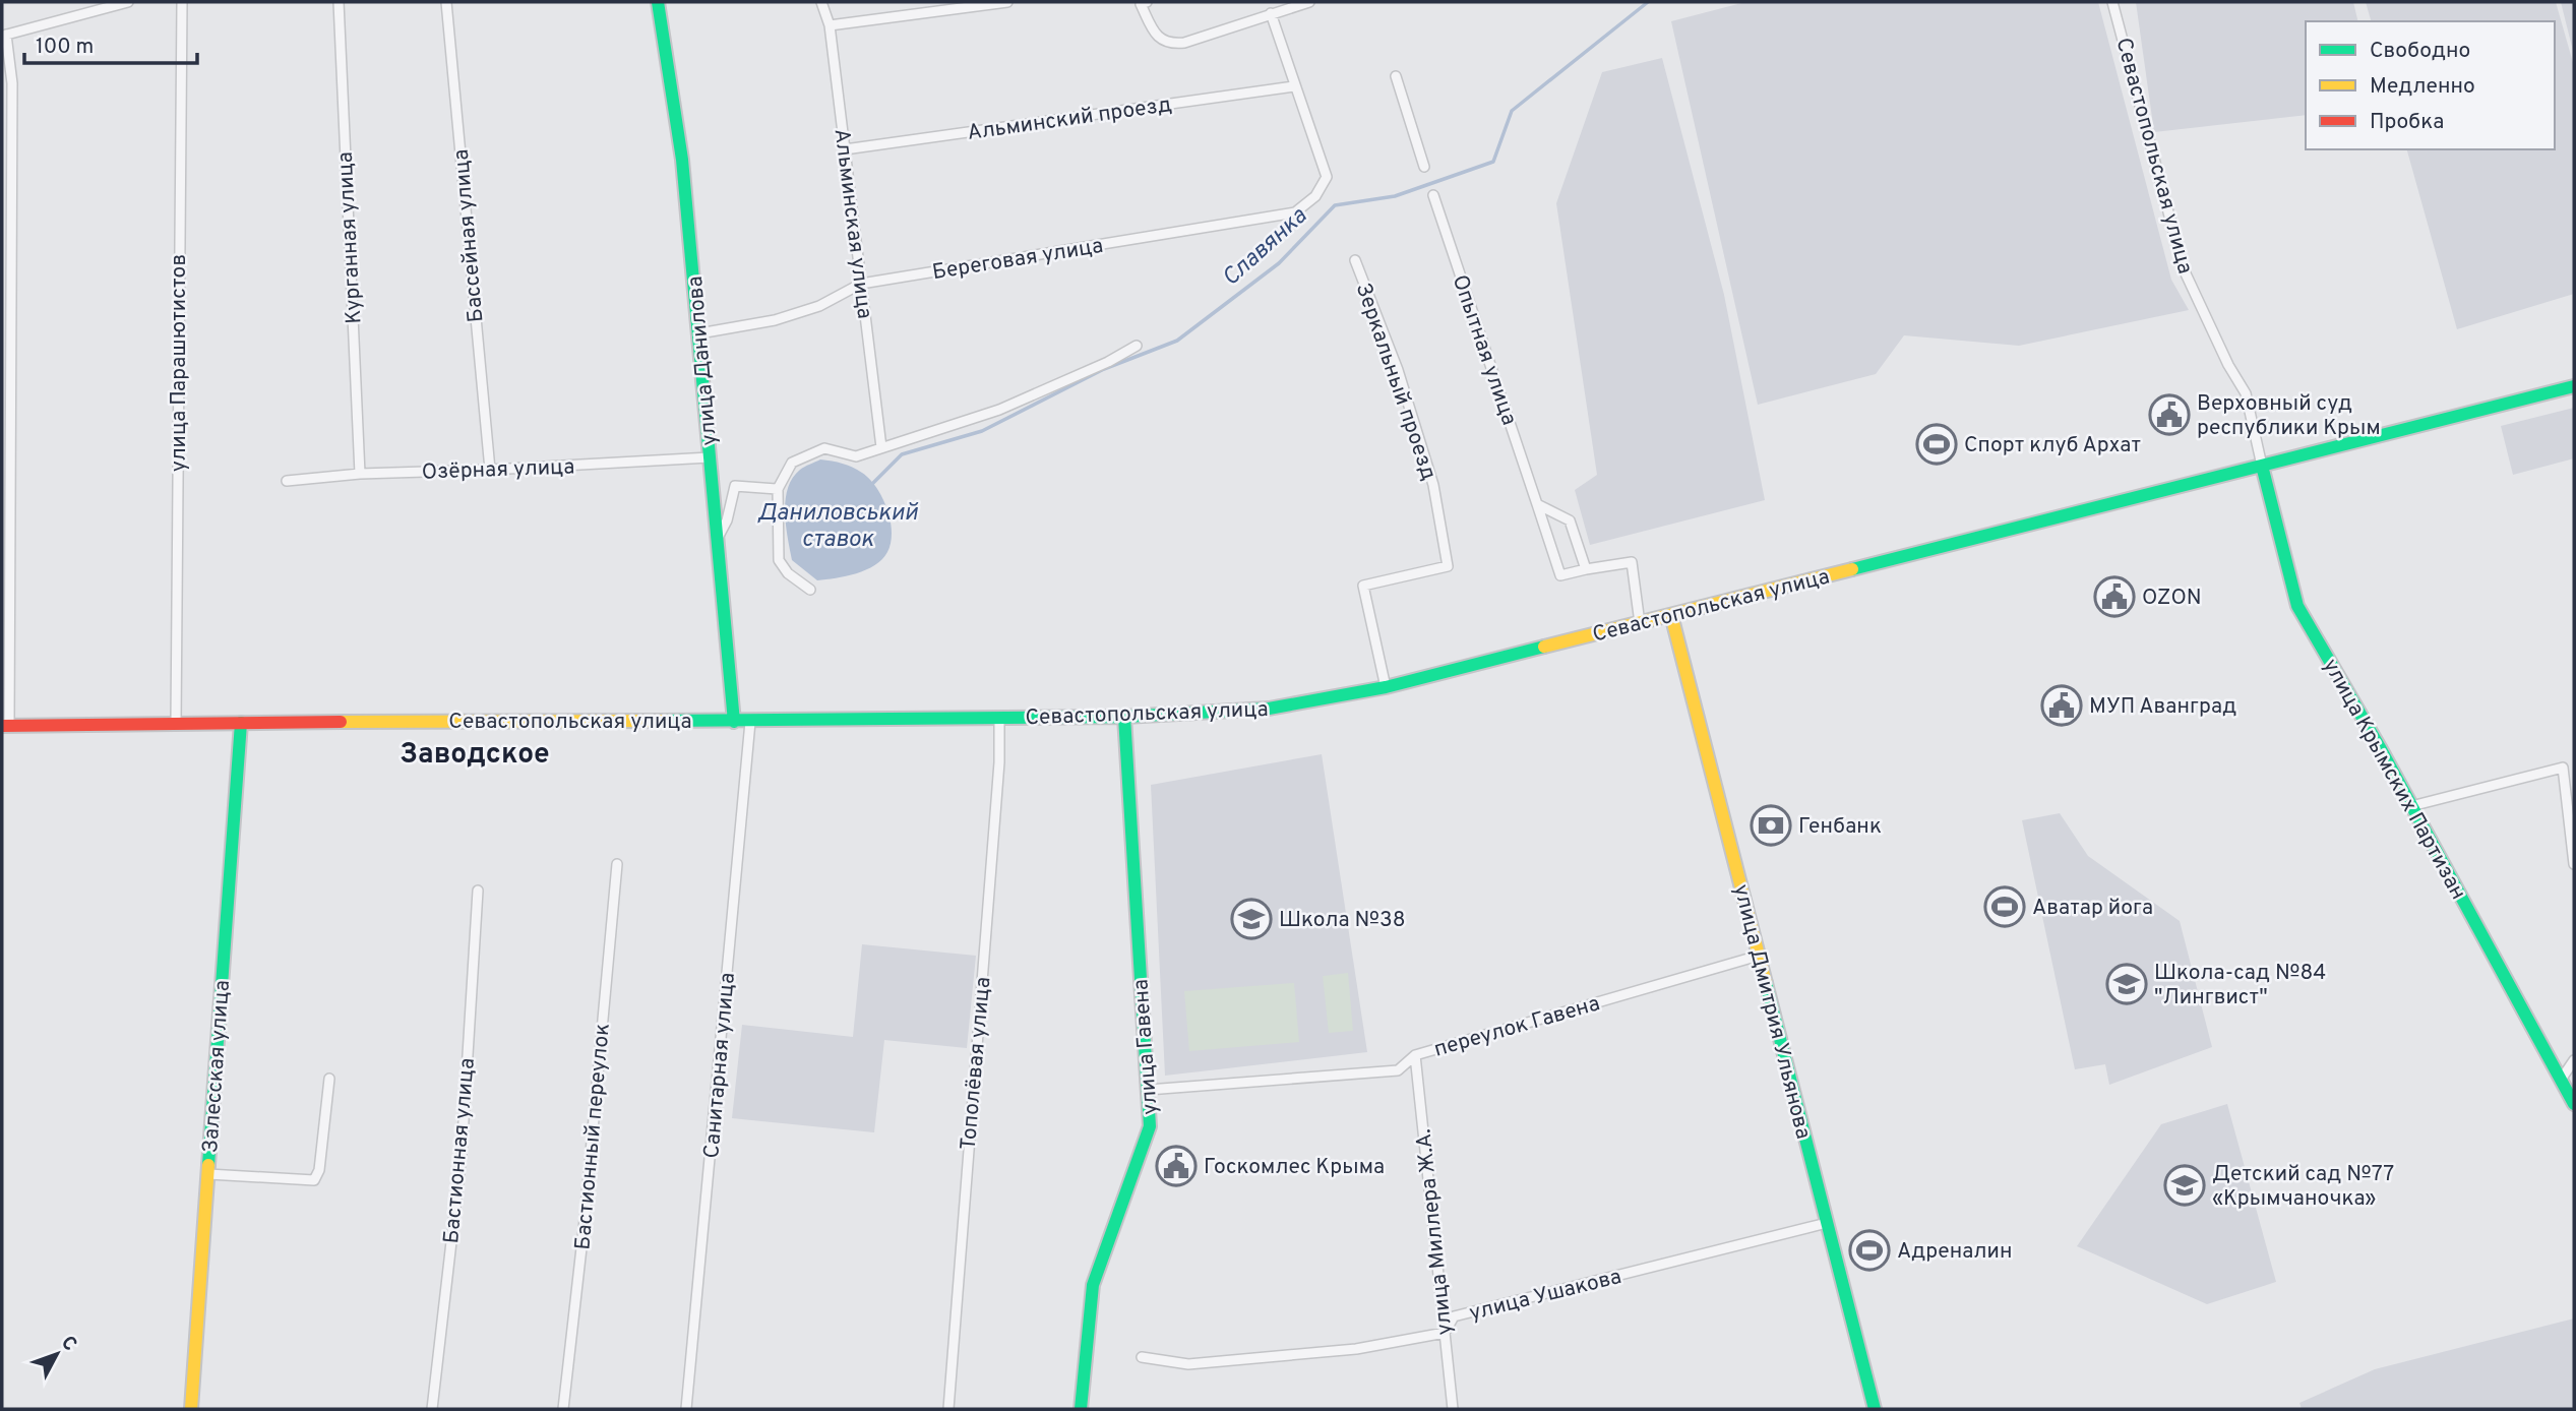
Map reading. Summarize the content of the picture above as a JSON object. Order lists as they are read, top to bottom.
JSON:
{
  "streets": {
    "main road": [
      "Севастопольская улица",
      "улица Данилова",
      "улица Крымских Партизан",
      "улица Дмитрия Ульянова",
      "улица Гавена",
      "Залесская улица"
    ],
    "street": [
      "Альминский проезд",
      "Альминская улица",
      "Бассейная улица",
      "Курганная улица",
      "Береговая улица",
      "Опытная улица",
      "улица Парашютистов",
      "Зеркальный проезд",
      "Озёрная улица",
      "переулок Гавена",
      "Тополёвая улица",
      "Санитарная улица",
      "Бастионный переулок",
      "Бастионная улица",
      "улица Миллера Ж.А.",
      "улица Ушакова"
    ]
  },
  "crossings": [
    ["Альминский проезд", "Альминская улица"],
    ["Альминский проезд", "Береговая улица"],
    ["Севастопольская улица", "Опытная улица"],
    ["Севастопольская улица", "улица Данилова"],
    ["Севастопольская улица", "улица Парашютистов"],
    ["Севастопольская улица", "Зеркальный проезд"],
    ["Севастопольская улица", "улица Крымских Партизан"],
    ["Севастопольская улица", "улица Дмитрия Ульянова"],
    ["Севастопольская улица", "улица Гавена"],
    ["Севастопольская улица", "Тополёвая улица"],
    ["Севастопольская улица", "Санитарная улица"],
    ["Севастопольская улица", "Залесская улица"],
    ["Альминская улица", "Береговая улица"],
    ["Бассейная улица", "Озёрная улица"],
    ["Курганная улица", "Озёрная улица"],
    ["Береговая улица", "улица Данилова"],
    ["улица Данилова", "Озёрная улица"],
    ["улица Дмитрия Ульянова", "переулок Гавена"],
    ["улица Дмитрия Ульянова", "улица Ушакова"],
    ["переулок Гавена", "улица Гавена"],
    ["переулок Гавена", "улица Миллера Ж.А."],
    ["улица Миллера Ж.А.", "улица Ушакова"]
  ],
  "districts": ["Заводское"],
  "water": ["Славянка", "Даниловський ставок"],
  "places": {
    "public building": [
      "Верховный суд республики Крым",
      "OZON",
      "МУП Аванград",
      "Госкомлес Крыма"
    ],
    "sports": ["Спорт клуб Архат", "Аватар йога", "Адреналин"],
    "bank": ["Генбанк"],
    "school or university": ["Школа №38", "Школа-сад №84 \"Лингвист\"", "Детский сад №77 «Крымчаночка»"]
  },
  "legend": ["Свободно", "Медленно", "Пробка"],
  "scale_bar": "100 m",
  "north": "top right"
}
